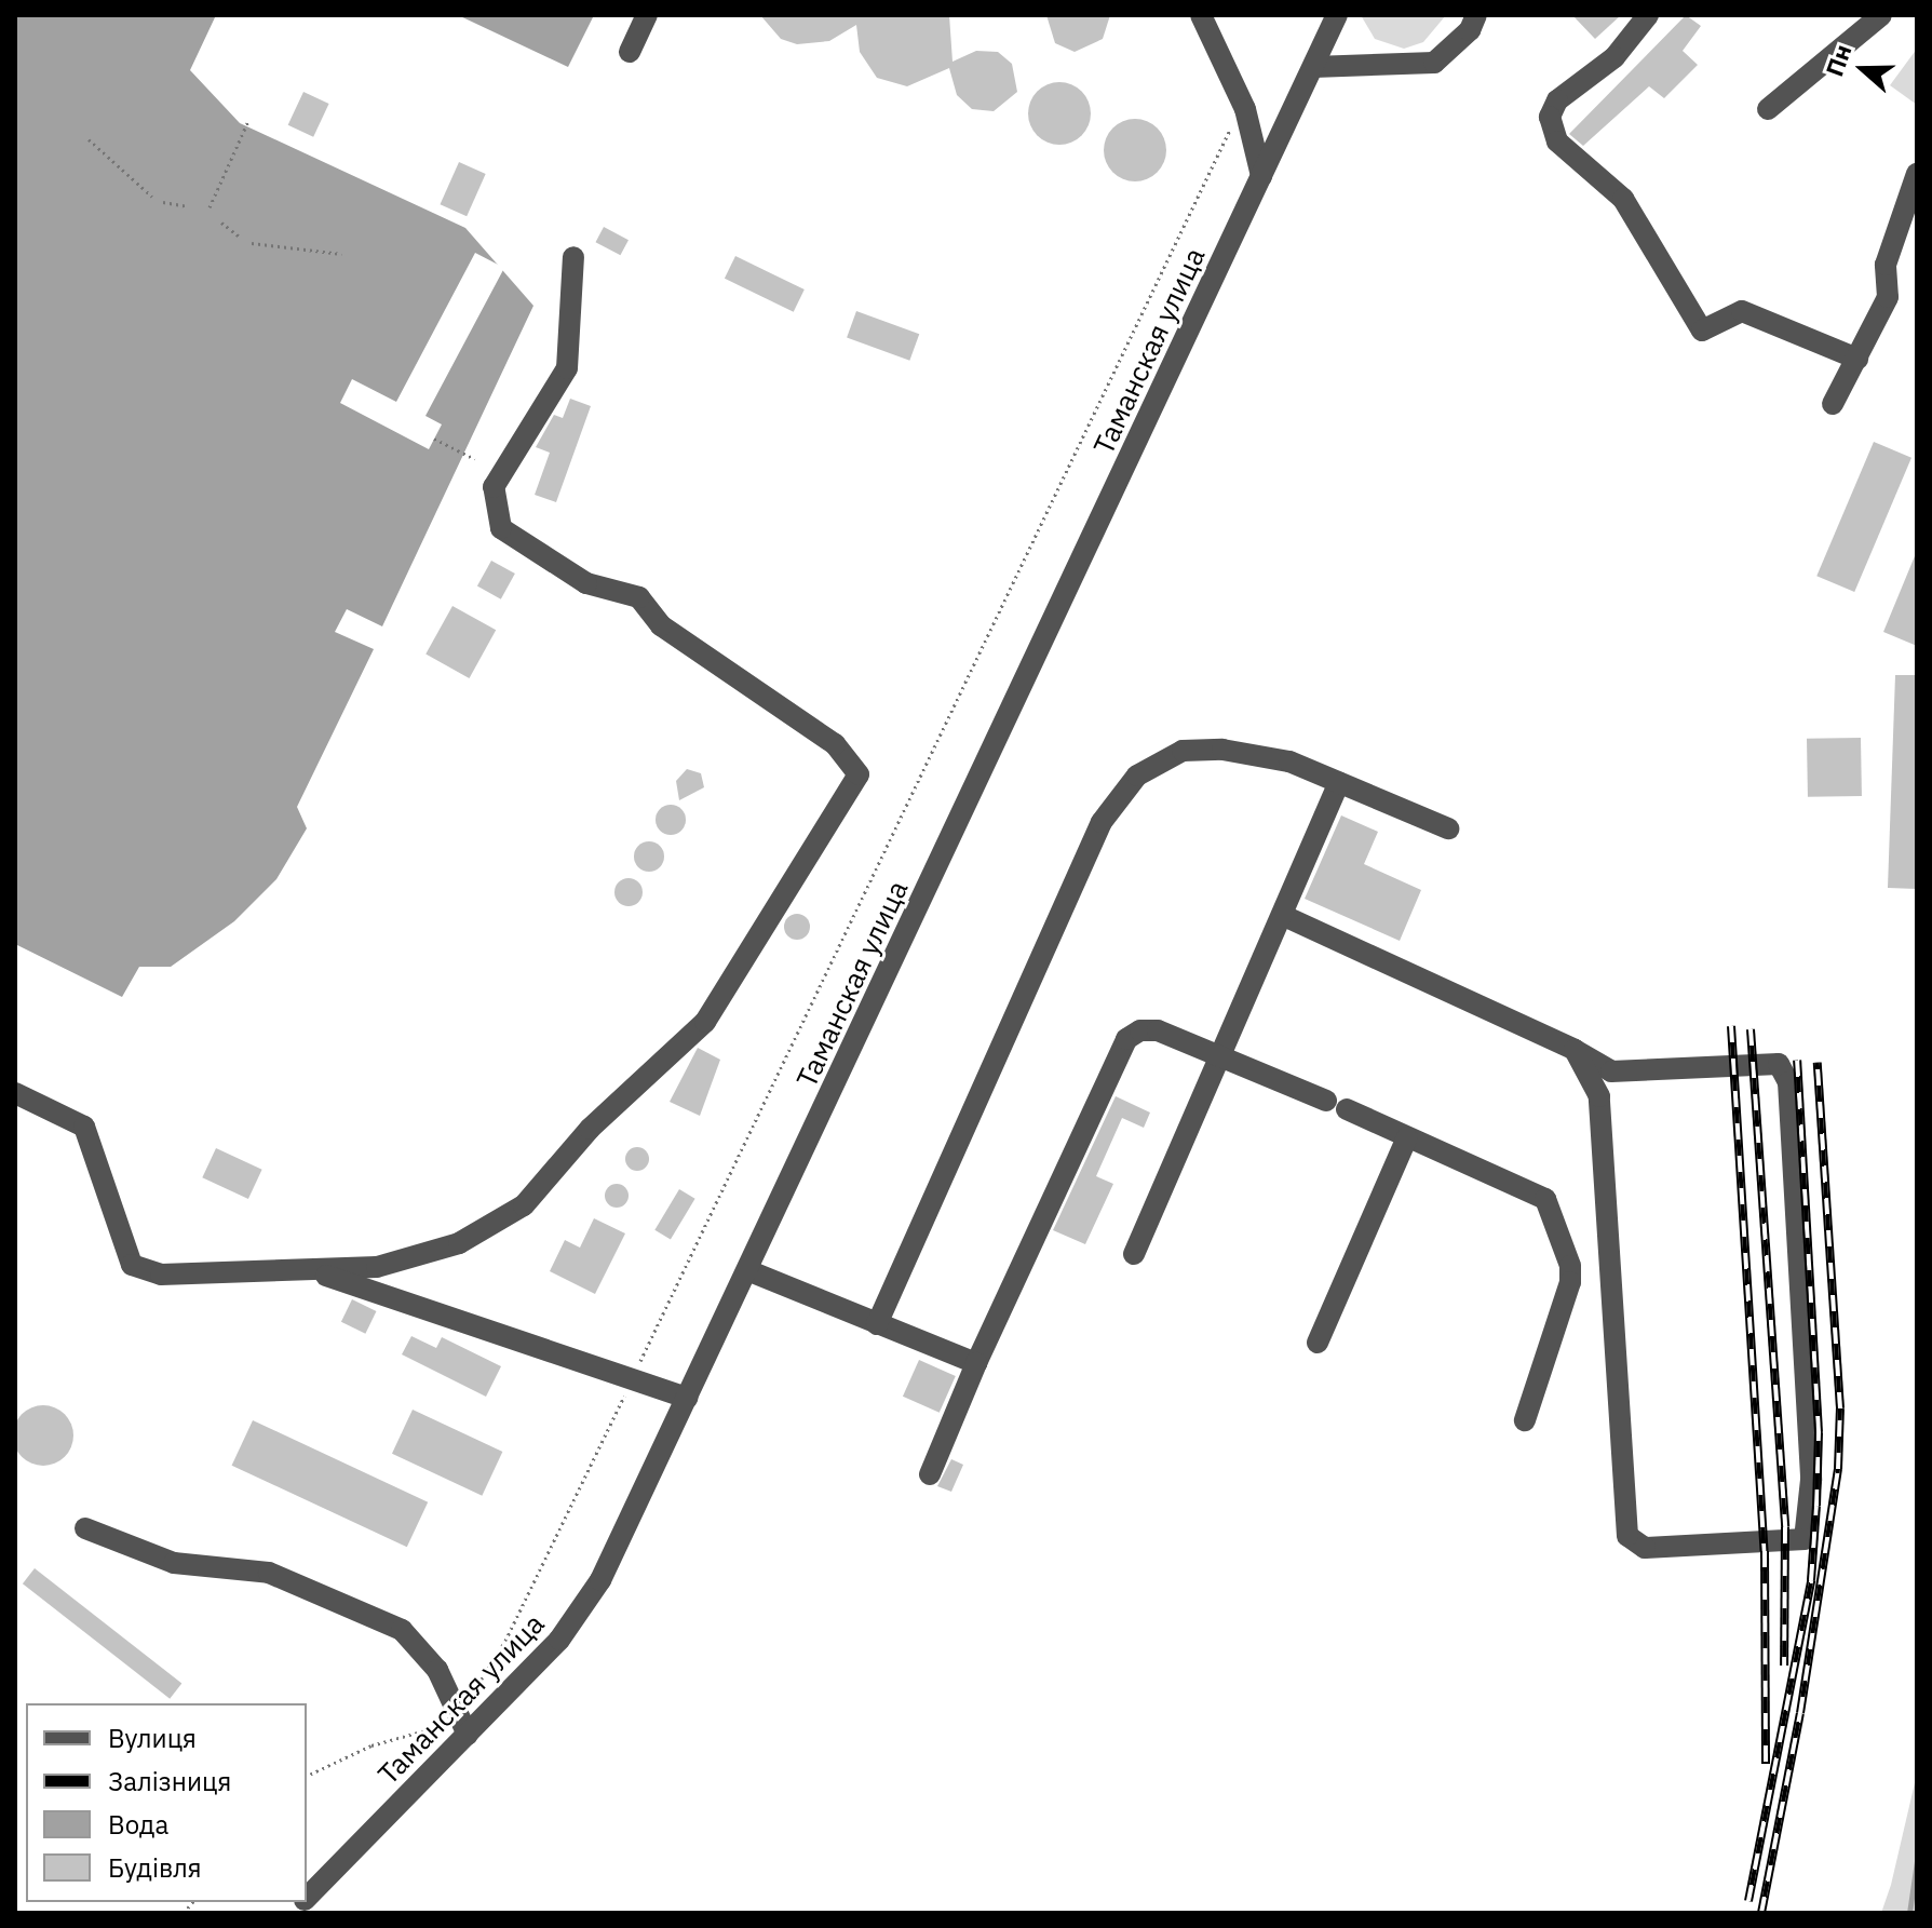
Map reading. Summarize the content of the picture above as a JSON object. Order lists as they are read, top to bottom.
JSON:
{
  "streets": {
    "street": ["Таманская улица"]
  },
  "legend": [
    "Вулиця",
    "Залізниця",
    "Вода",
    "Будівля"
  ],
  "north": "left"
}
